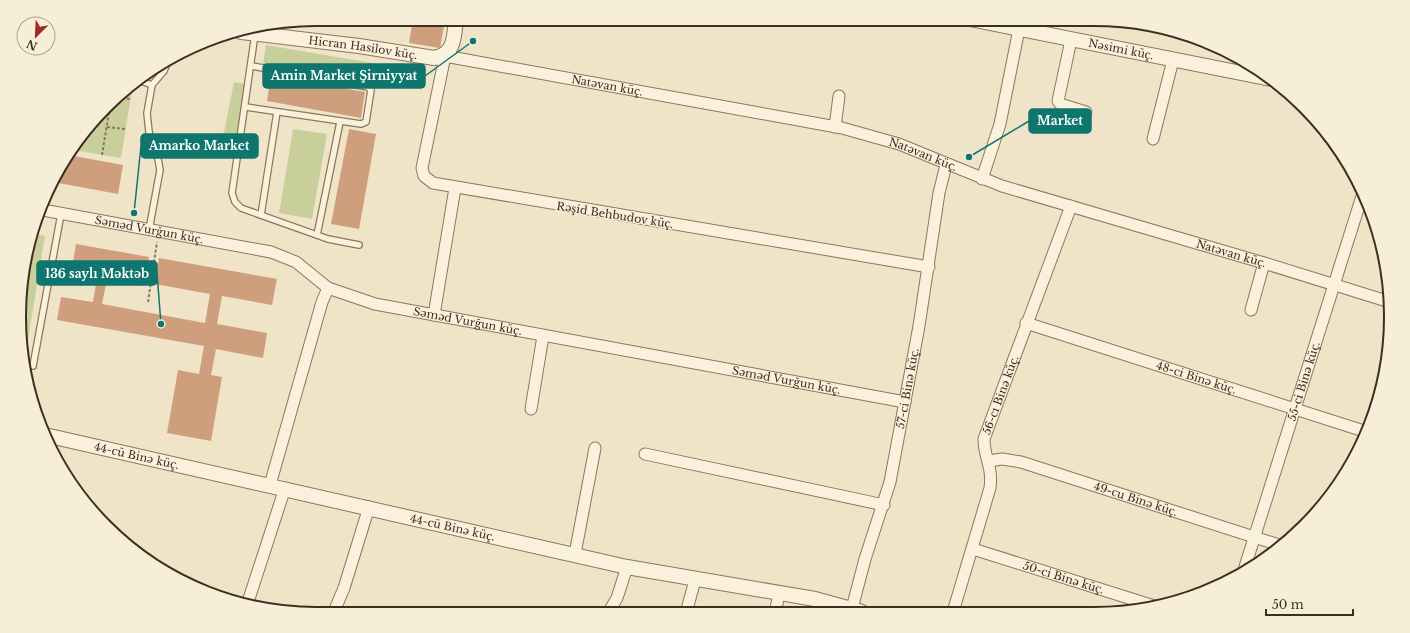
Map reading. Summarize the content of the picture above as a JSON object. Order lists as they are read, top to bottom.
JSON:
{
  "streets": {
    "street": [
      "Hicran Hasilov küç.",
      "Nəsimi küç.",
      "Natəvan küç.",
      "Rəşid Behbudov küç.",
      "Səməd Vurğun küç.",
      "48-ci Binə küç.",
      "55-ci Binə küç.",
      "57-ci Binə küç.",
      "56-cı Binə küç.",
      "44-cü Binə küç.",
      "49-cu Binə küç.",
      "50-ci Binə küç."
    ]
  },
  "crossings": [
    ["Hicran Hasilov küç.", "Natəvan küç."],
    ["Hicran Hasilov küç.", "Rəşid Behbudov küç."],
    ["Natəvan küç.", "Rəşid Behbudov küç."],
    ["Natəvan küç.", "55-ci Binə küç."],
    ["Natəvan küç.", "57-ci Binə küç."],
    ["Natəvan küç.", "56-cı Binə küç."],
    ["Rəşid Behbudov küç.", "57-ci Binə küç."],
    ["Səməd Vurğun küç.", "57-ci Binə küç."],
    ["48-ci Binə küç.", "55-ci Binə küç."],
    ["48-ci Binə küç.", "56-cı Binə küç."],
    ["55-ci Binə küç.", "49-cu Binə küç."],
    ["56-cı Binə küç.", "49-cu Binə küç."],
    ["56-cı Binə küç.", "50-ci Binə küç."]
  ],
  "places": [
    "Amin Market Şirniyyat",
    "Market",
    "Amarko Market",
    "136 saylı Məktəb"
  ],
  "scale_bar": "50 m",
  "north": "bottom left"
}
